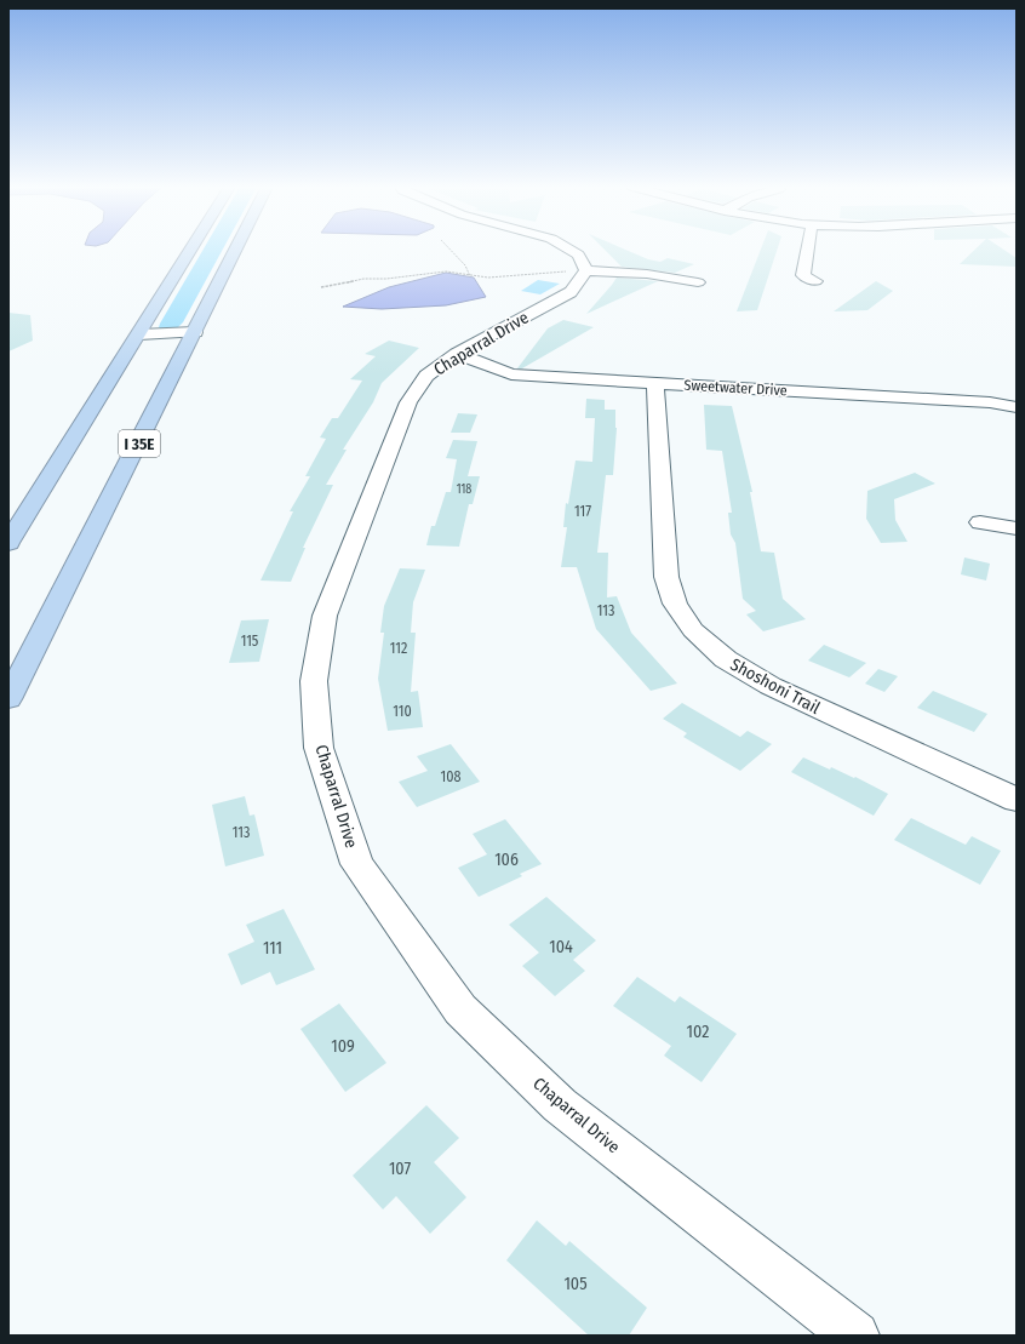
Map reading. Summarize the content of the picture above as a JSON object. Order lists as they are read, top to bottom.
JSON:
{
  "streets": {
    "highway": ["I 35E"],
    "street": ["Chaparral Drive", "Sweetwater Drive", "Shoshoni Trail"]
  },
  "crossings": [
    ["Chaparral Drive", "Sweetwater Drive"],
    ["Sweetwater Drive", "Shoshoni Trail"]
  ],
  "house_numbers": [
    "118",
    "117",
    "113",
    "115",
    "112",
    "110",
    "108",
    "113",
    "106",
    "104",
    "111",
    "102",
    "109",
    "107",
    "105"
  ]
}
